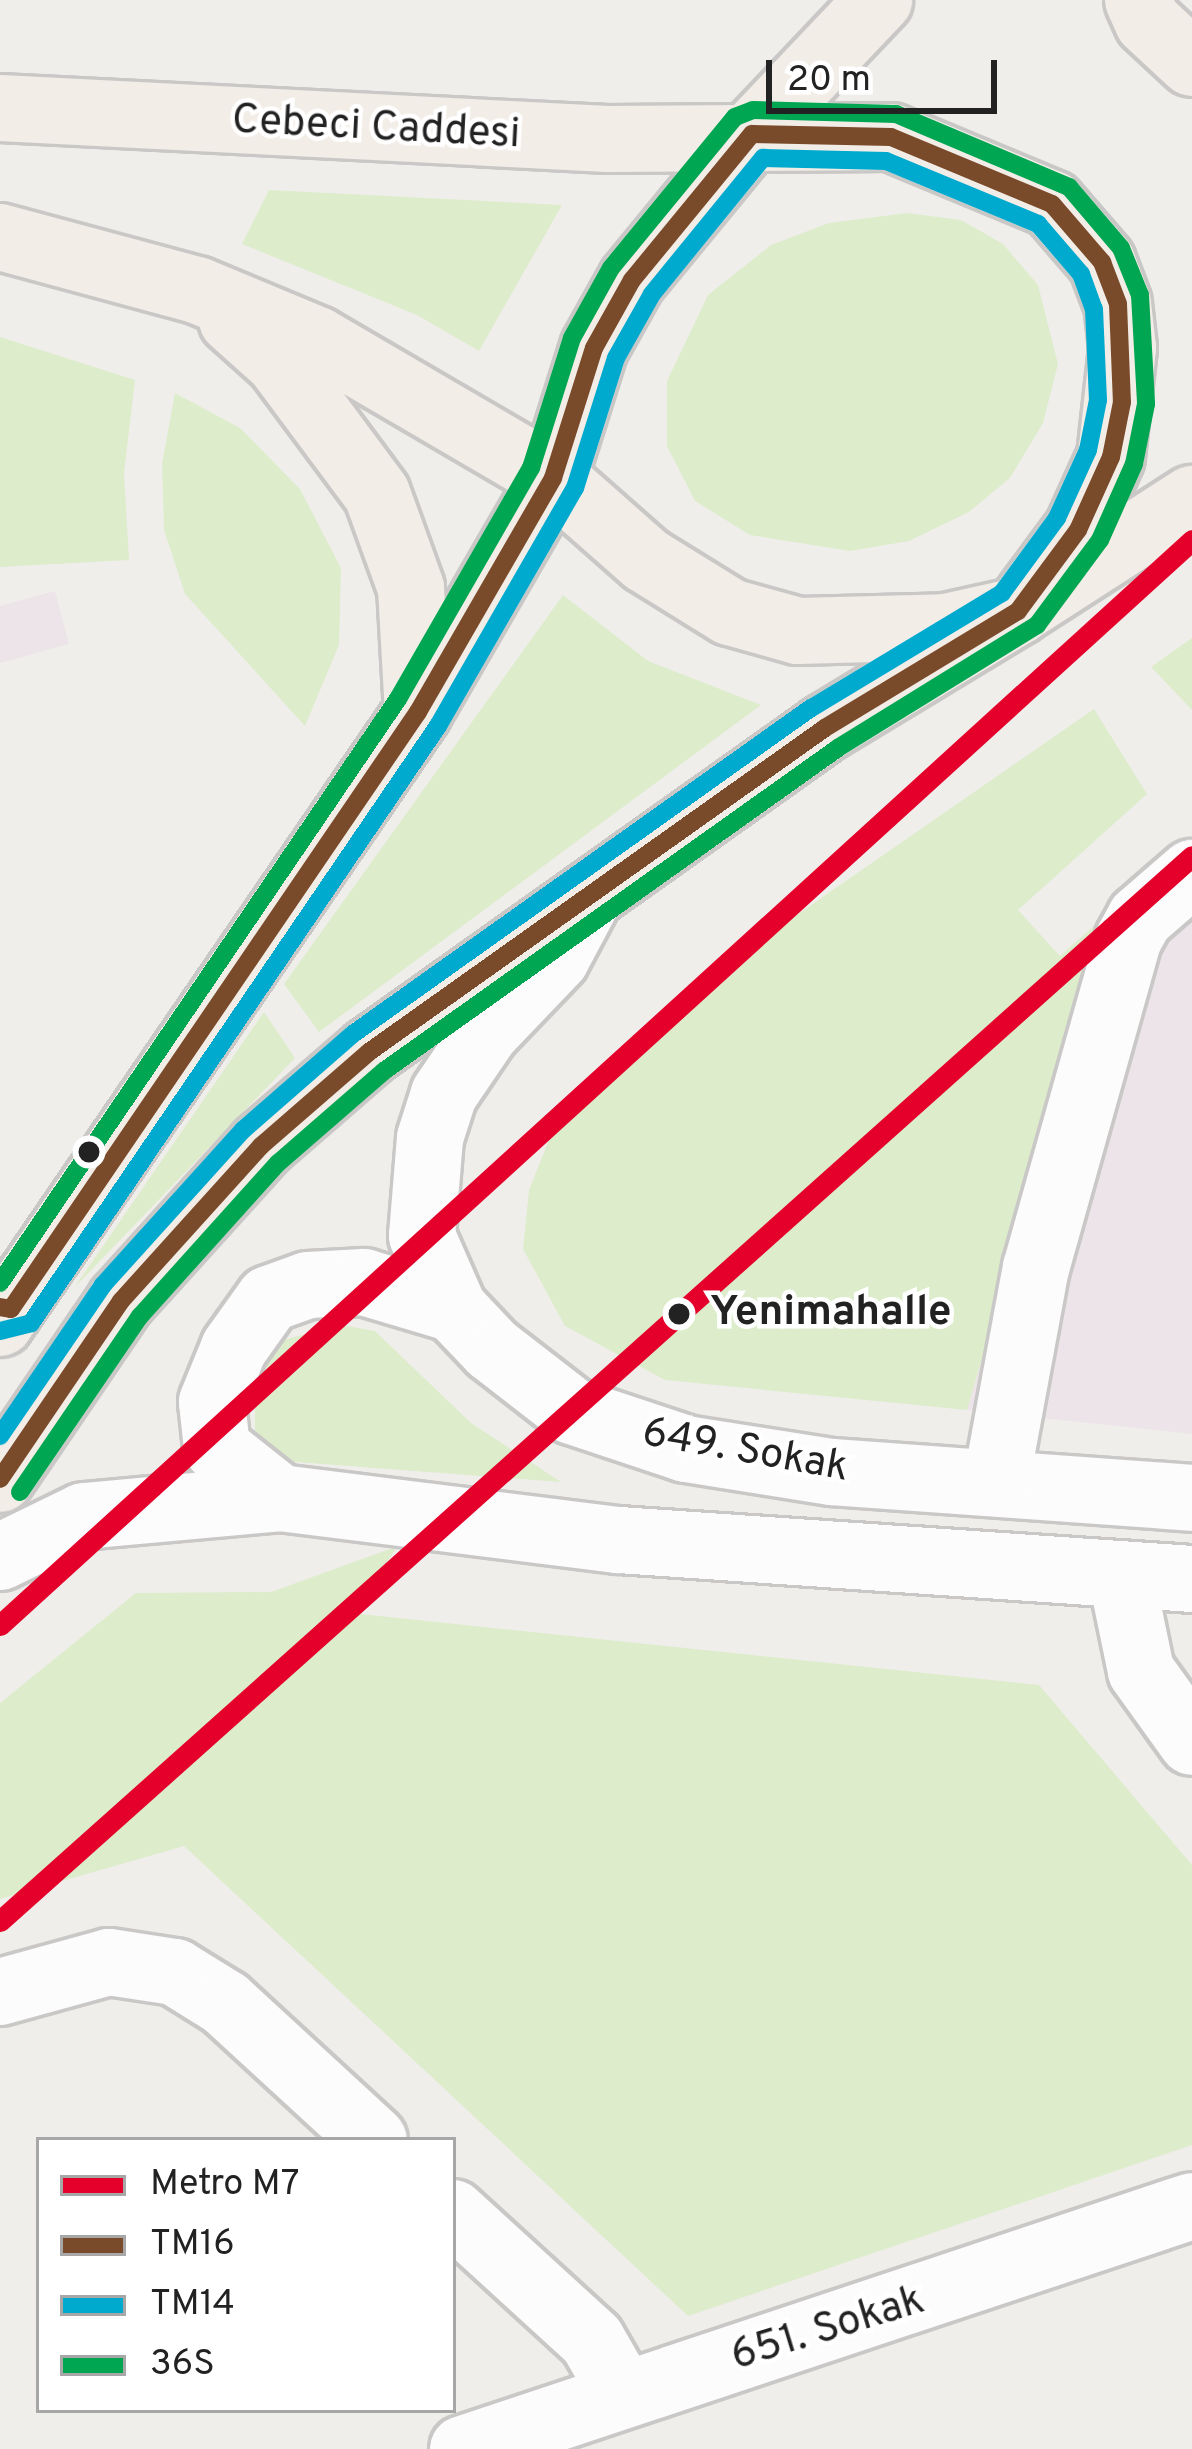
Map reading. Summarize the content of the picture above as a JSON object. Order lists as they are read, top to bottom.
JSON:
{
  "streets": {
    "main road": ["Cebeci Caddesi"],
    "street": ["649. Sokak", "651. Sokak"]
  },
  "places": ["Yenimahalle"],
  "lines": [
    "transit line 36S",
    "transit line TM16",
    "transit line TM14",
    "metro line M7"
  ],
  "legend": [
    "Metro M7",
    "TM16",
    "TM14",
    "36S"
  ],
  "scale_bar": "20 m"
}
